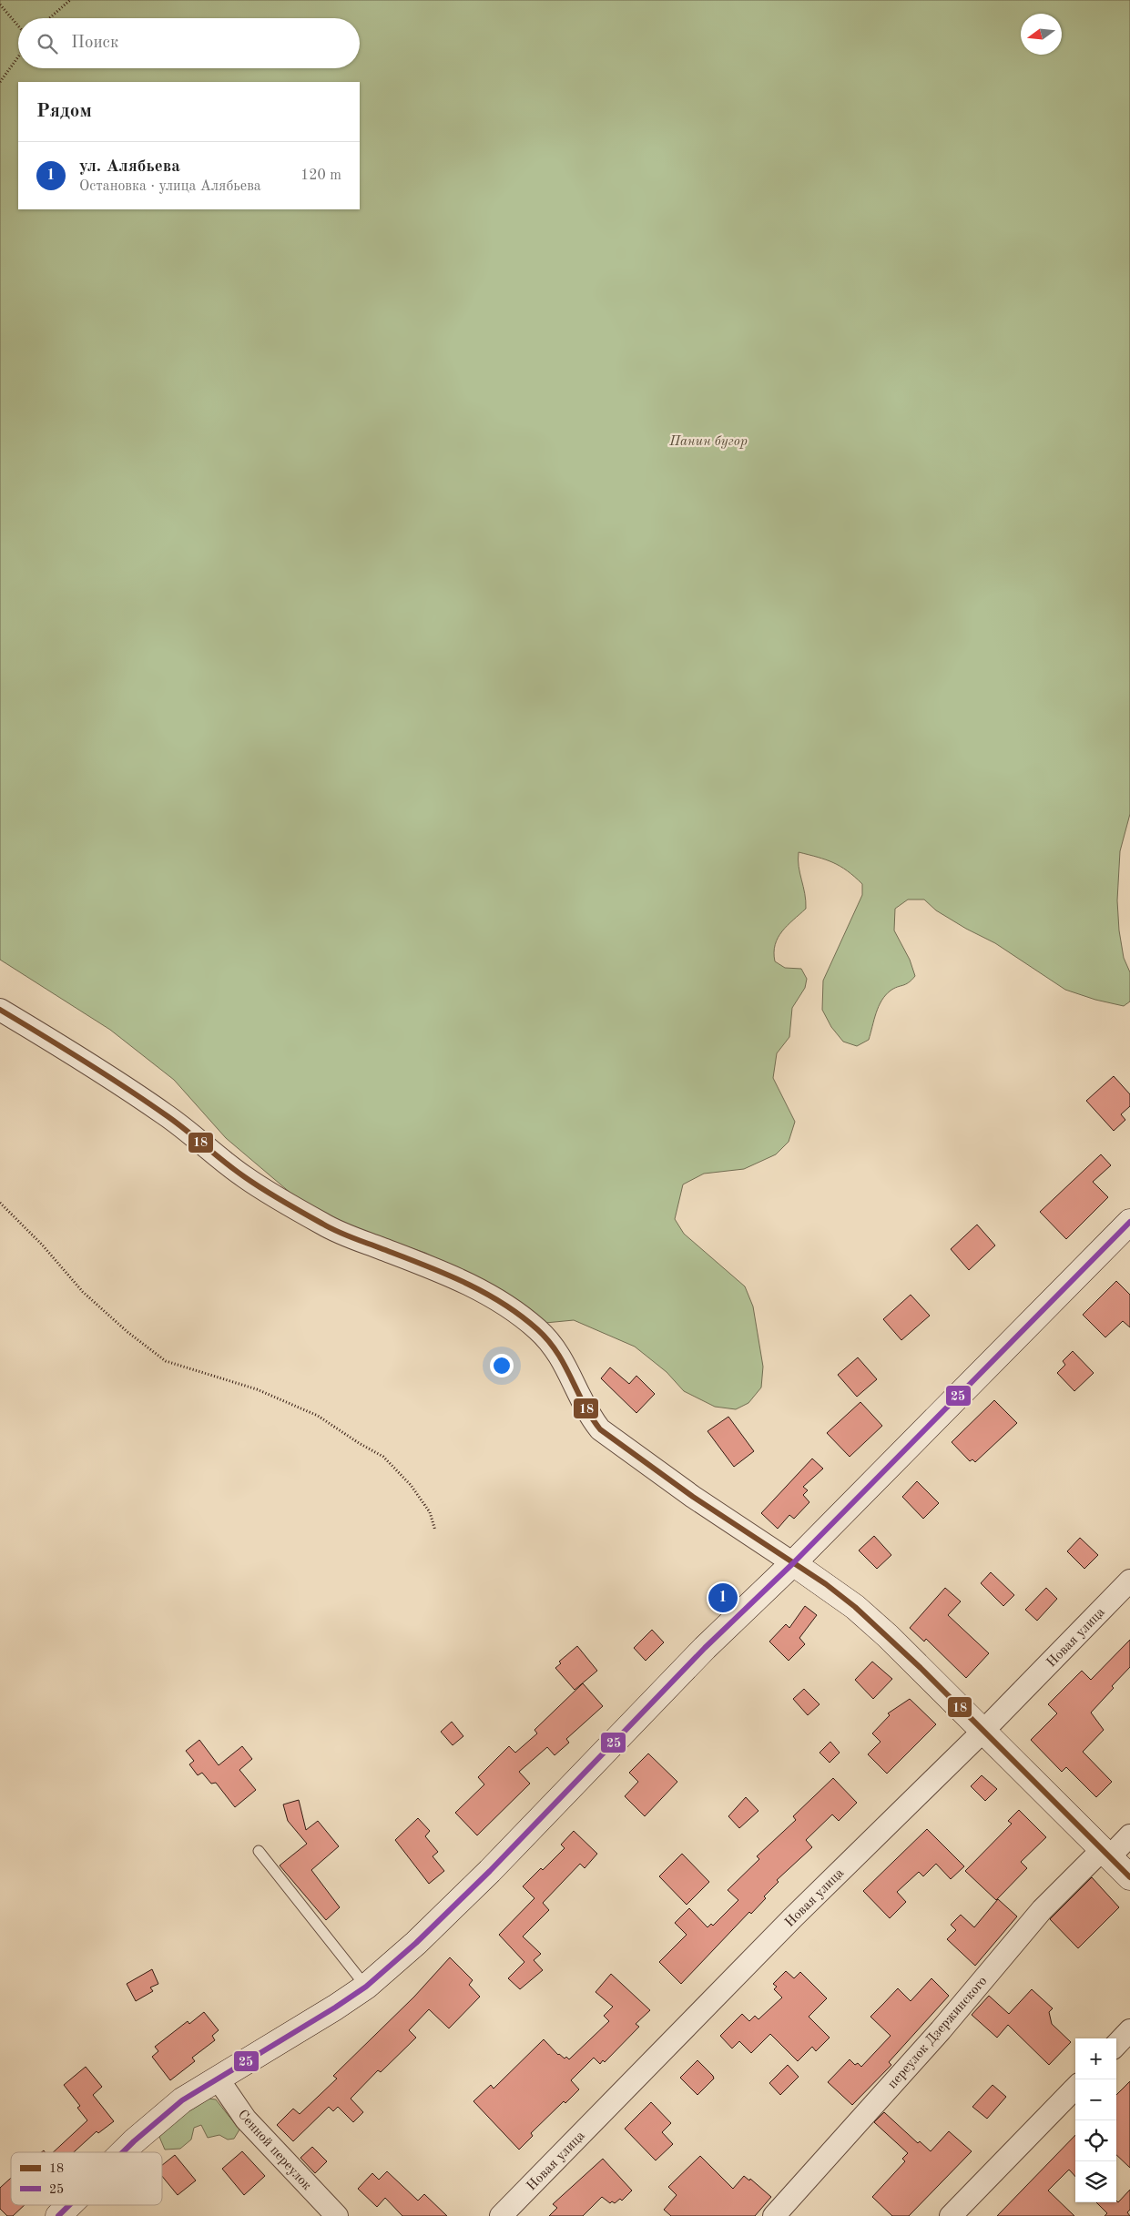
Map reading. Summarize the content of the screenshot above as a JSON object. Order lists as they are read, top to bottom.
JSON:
{
  "streets": {
    "street": ["Новая улица", "переулок Дзержинского", "Сенной переулок"]
  },
  "parks": ["Панин бугор"],
  "lines": ["transit line 18", "transit line 25"],
  "legend": ["18", "25"],
  "north": "left",
  "page": {
    "search": "Поиск",
    "heading": "Рядом",
    "list": [
      {
        "mark": "1",
        "name": "ул. Алябьева",
        "note": "Остановка · улица Алябьева",
        "value": "120 m"
      }
    ],
    "pins": "1",
    "map_buttons": ["+", "−"]
  }
}
